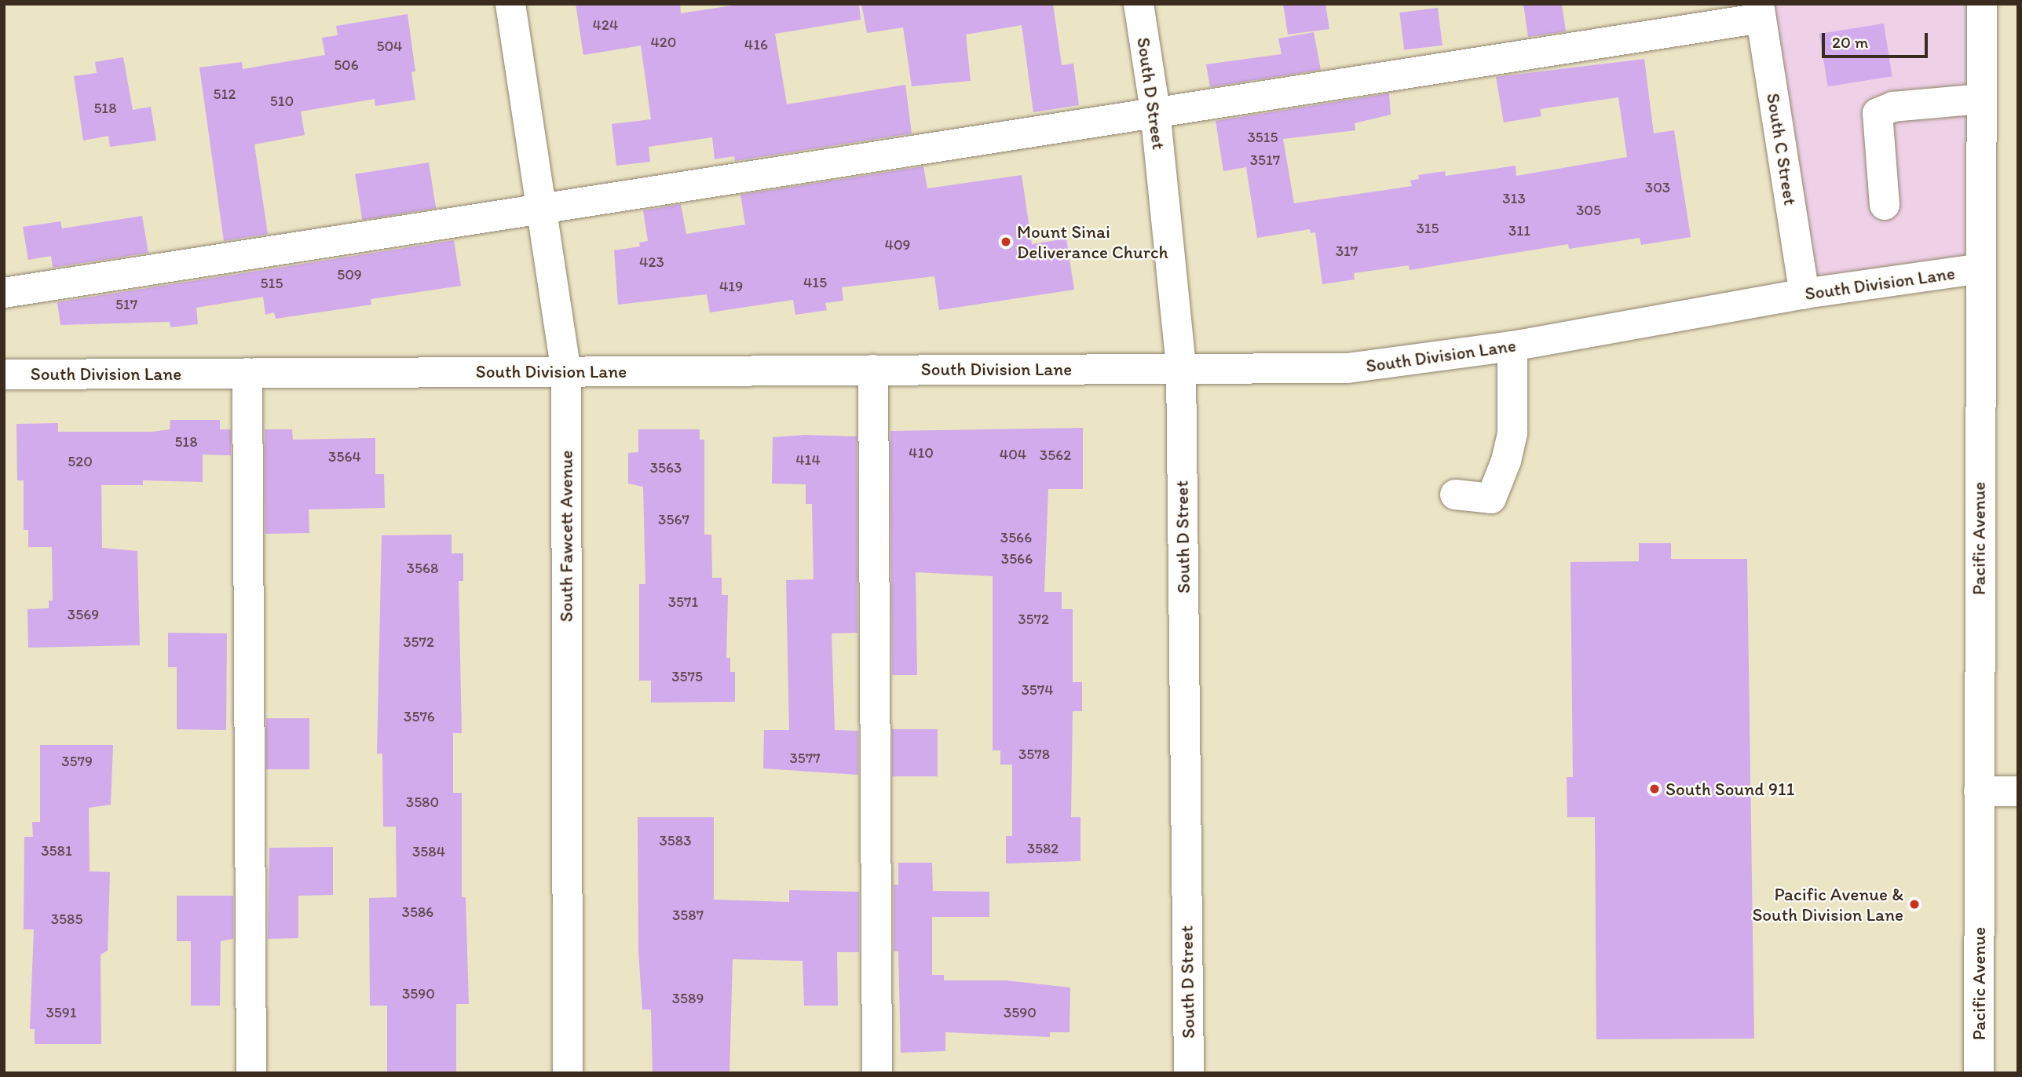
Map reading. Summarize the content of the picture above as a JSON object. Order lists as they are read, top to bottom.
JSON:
{
  "streets": {
    "street": [
      "South D Street",
      "South C Street",
      "South Division Lane",
      "South Fawcett Avenue",
      "Pacific Avenue"
    ]
  },
  "crossings": [
    ["South D Street", "South Division Lane"],
    ["South C Street", "South Division Lane"],
    ["South Division Lane", "South Fawcett Avenue"],
    ["South Division Lane", "Pacific Avenue"]
  ],
  "places": ["Mount Sinai Deliverance Church", "South Sound 911", "Pacific Avenue & South Division Lane"],
  "house_numbers": [
    "424",
    "420",
    "416",
    "504",
    "506",
    "512",
    "510",
    "518",
    "3515",
    "3517",
    "303",
    "313",
    "305",
    "315",
    "311",
    "409",
    "317",
    "423",
    "509",
    "415",
    "515",
    "419",
    "517",
    "518",
    "410",
    "404",
    "3562",
    "3564",
    "414",
    "520",
    "3563",
    "3567",
    "3566",
    "3566",
    "3568",
    "3571",
    "3569",
    "3572",
    "3572",
    "3575",
    "3574",
    "3576",
    "3578",
    "3577",
    "3579",
    "3580",
    "3583",
    "3582",
    "3581",
    "3584",
    "3586",
    "3587",
    "3585",
    "3590",
    "3589",
    "3591",
    "3590"
  ],
  "scale_bar": "20 m"
}
